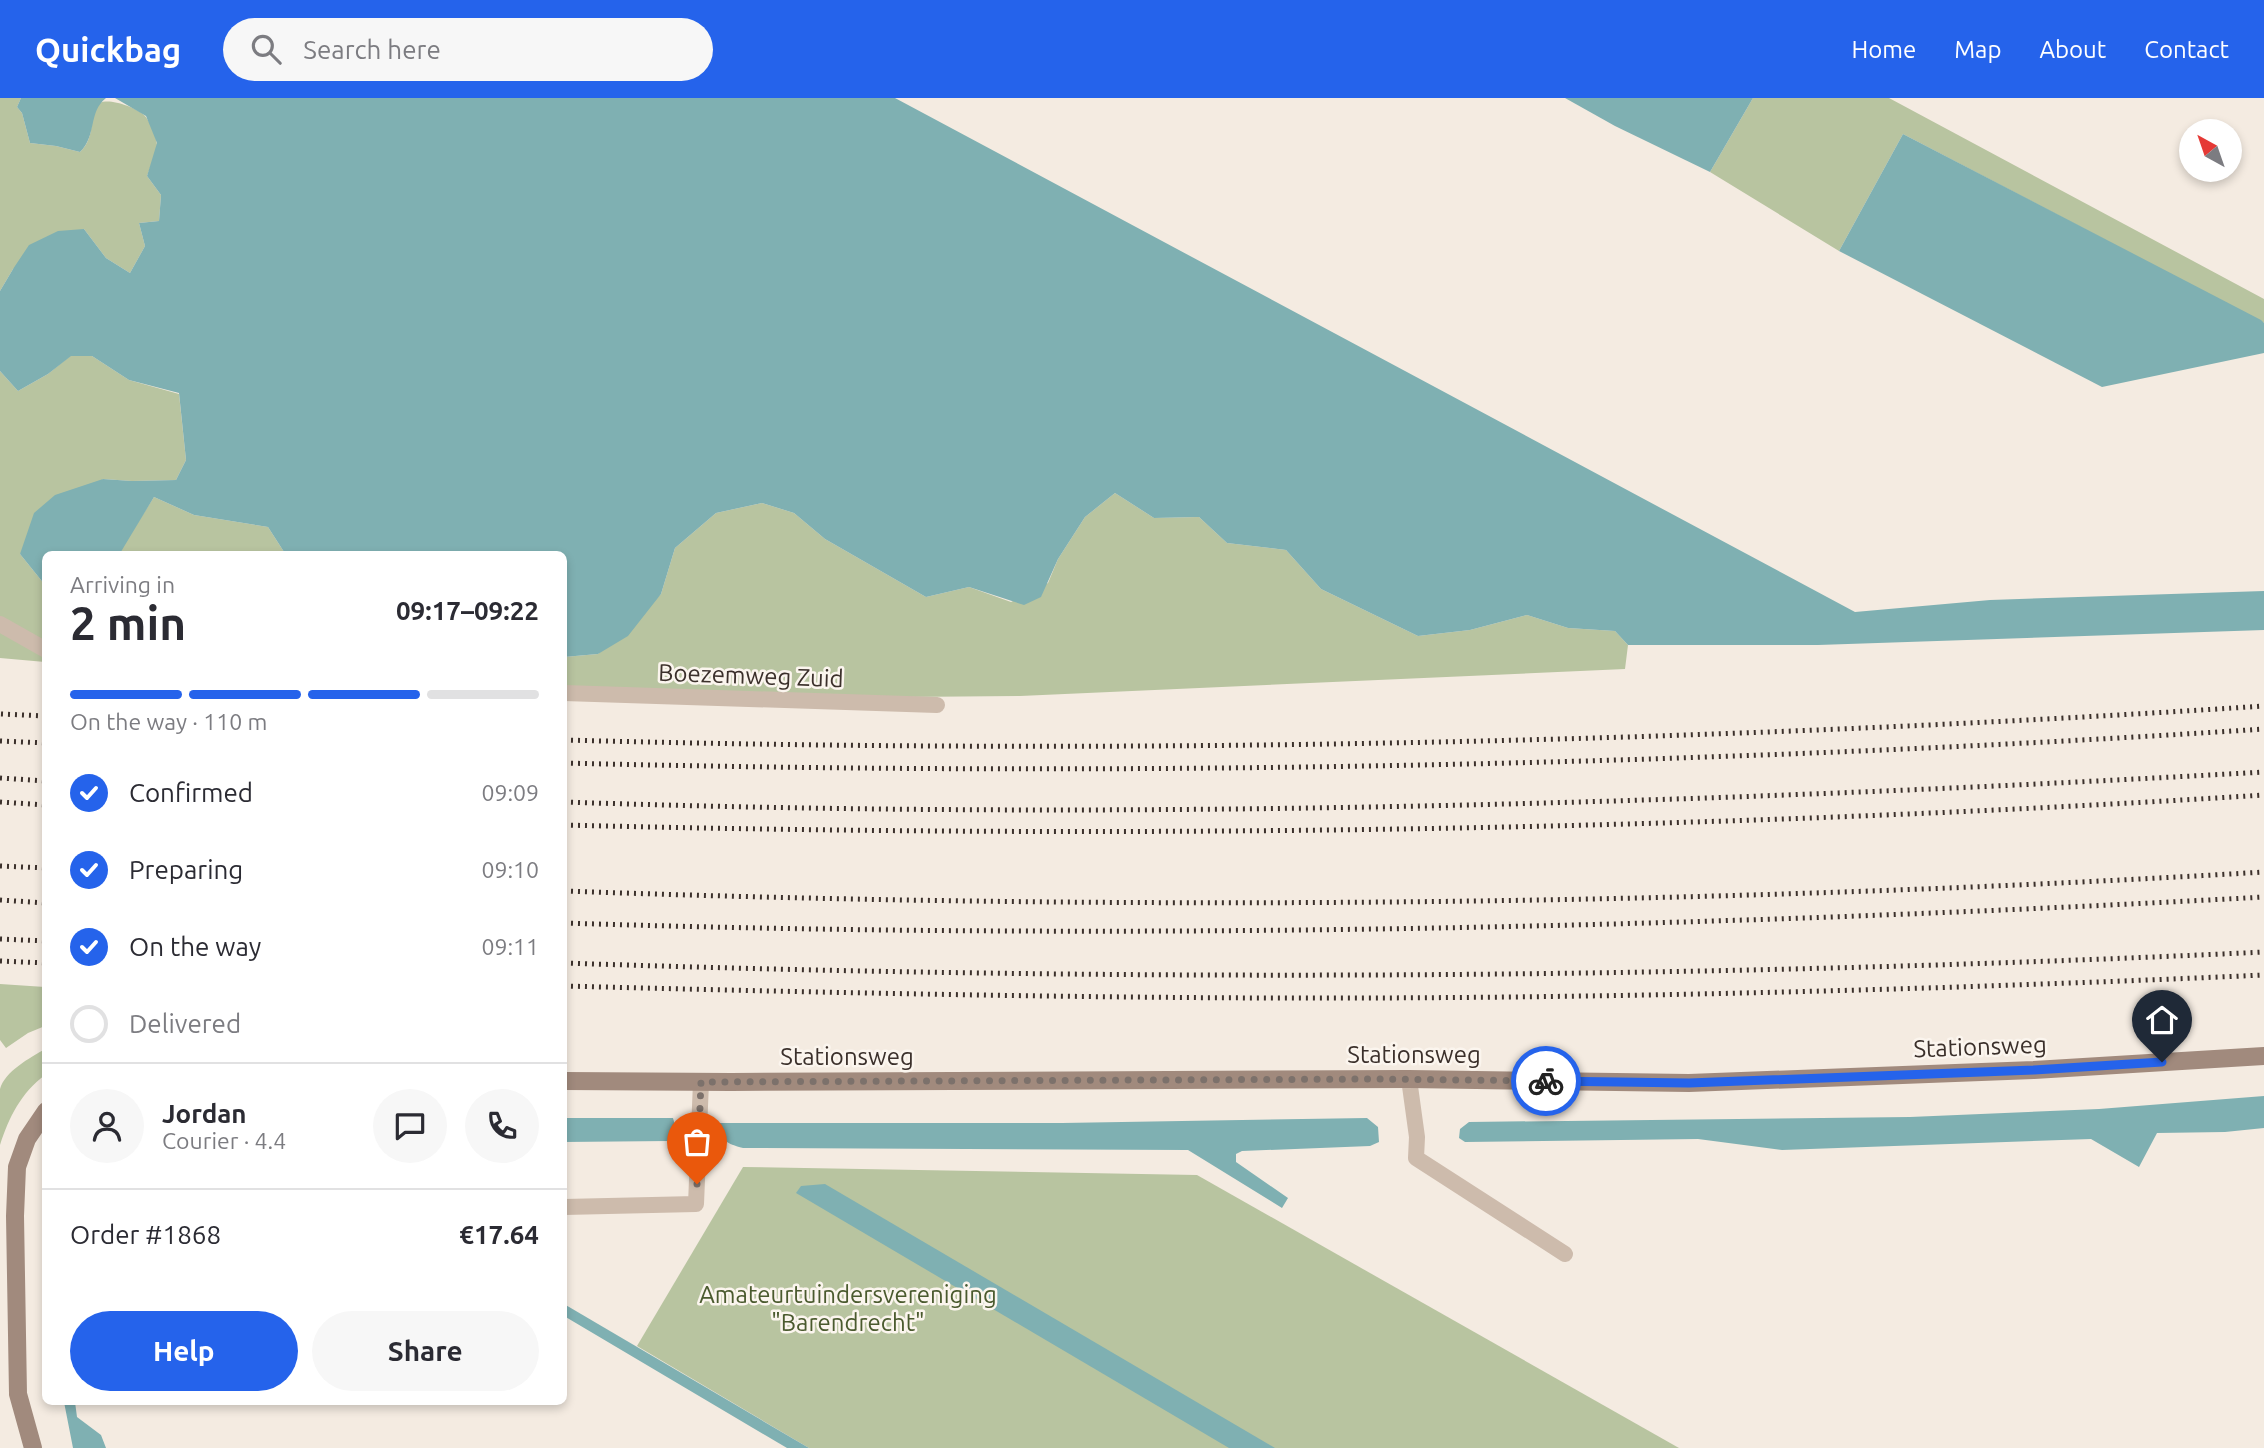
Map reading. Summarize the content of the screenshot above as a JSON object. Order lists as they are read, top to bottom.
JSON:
{
  "streets": {
    "street": ["Stationsweg"],
    "lane": ["Boezemweg Zuid"]
  },
  "parks": ["Amateurtuindersvereniging \"Barendrecht\""],
  "north": "top left",
  "page": {
    "header": "Quickbag",
    "search": "Search here",
    "nav": [
      "Home",
      "Map",
      "About",
      "Contact"
    ],
    "heading": ["2 min", "Arriving in", "09:17–09:22"],
    "panel": [
      "Jordan",
      "Courier · 4.4",
      "Order #1868",
      "€17.64"
    ],
    "bar": "On the way · 110 m",
    "list": [
      ["Confirmed", "09:09"],
      ["Preparing", "09:10"],
      ["On the way", "09:11"],
      "Delivered"
    ],
    "buttons": ["Help", "Share"]
  }
}
